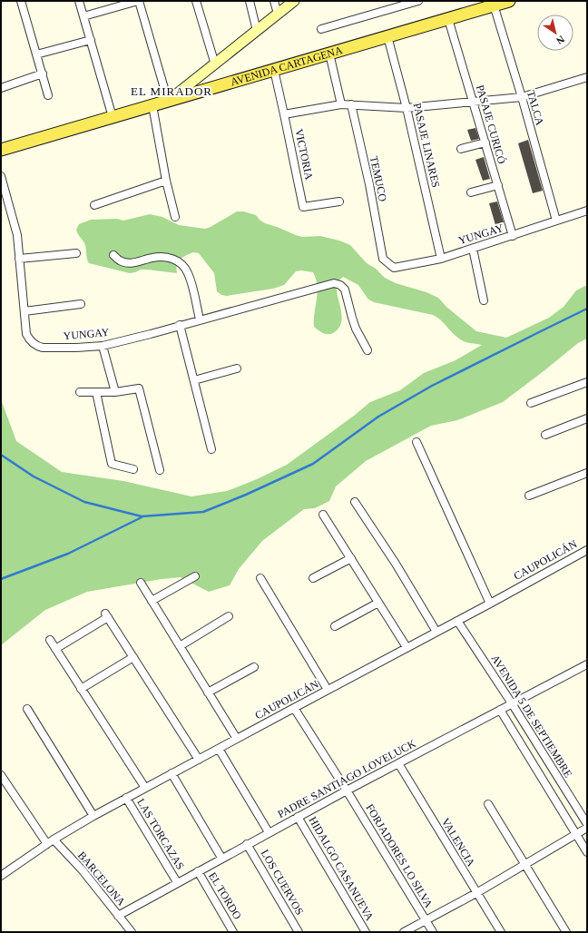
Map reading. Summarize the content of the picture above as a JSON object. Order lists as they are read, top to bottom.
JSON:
{
  "streets": {
    "main road": ["AVENIDA CARTAGENA"],
    "street": [
      "TALCA",
      "PASAJE CURICÓ",
      "PASAJE LINARES",
      "VICTORIA",
      "TEMUCO",
      "YUNGAY",
      "CAUPOLICÁN",
      "AVENIDA 5 DE SEPTIEMBRE",
      "PADRE SANTIAGO LOVELUCK",
      "LAS TORCAZAS",
      "VALENCIA",
      "FORJADORES LO SILVA",
      "HIDALGO CASANUEVA",
      "BARCELONA",
      "LOS CUERVOS",
      "EL TORDO"
    ]
  },
  "crossings": [
    ["AVENIDA CARTAGENA", "TALCA"],
    ["AVENIDA CARTAGENA", "PASAJE CURICÓ"],
    ["AVENIDA CARTAGENA", "PASAJE LINARES"],
    ["AVENIDA CARTAGENA", "VICTORIA"],
    ["TALCA", "YUNGAY"],
    ["PASAJE CURICÓ", "YUNGAY"],
    ["PASAJE LINARES", "YUNGAY"],
    ["TEMUCO", "YUNGAY"],
    ["CAUPOLICÁN", "AVENIDA 5 DE SEPTIEMBRE"],
    ["CAUPOLICÁN", "LAS TORCAZAS"],
    ["CAUPOLICÁN", "FORJADORES LO SILVA"],
    ["CAUPOLICÁN", "BARCELONA"],
    ["AVENIDA 5 DE SEPTIEMBRE", "PADRE SANTIAGO LOVELUCK"],
    ["PADRE SANTIAGO LOVELUCK", "LAS TORCAZAS"],
    ["PADRE SANTIAGO LOVELUCK", "VALENCIA"],
    ["PADRE SANTIAGO LOVELUCK", "FORJADORES LO SILVA"],
    ["PADRE SANTIAGO LOVELUCK", "HIDALGO CASANUEVA"],
    ["PADRE SANTIAGO LOVELUCK", "BARCELONA"],
    ["PADRE SANTIAGO LOVELUCK", "LOS CUERVOS"],
    ["PADRE SANTIAGO LOVELUCK", "EL TORDO"]
  ],
  "districts": ["EL MIRADOR"],
  "north": "bottom right"
}
